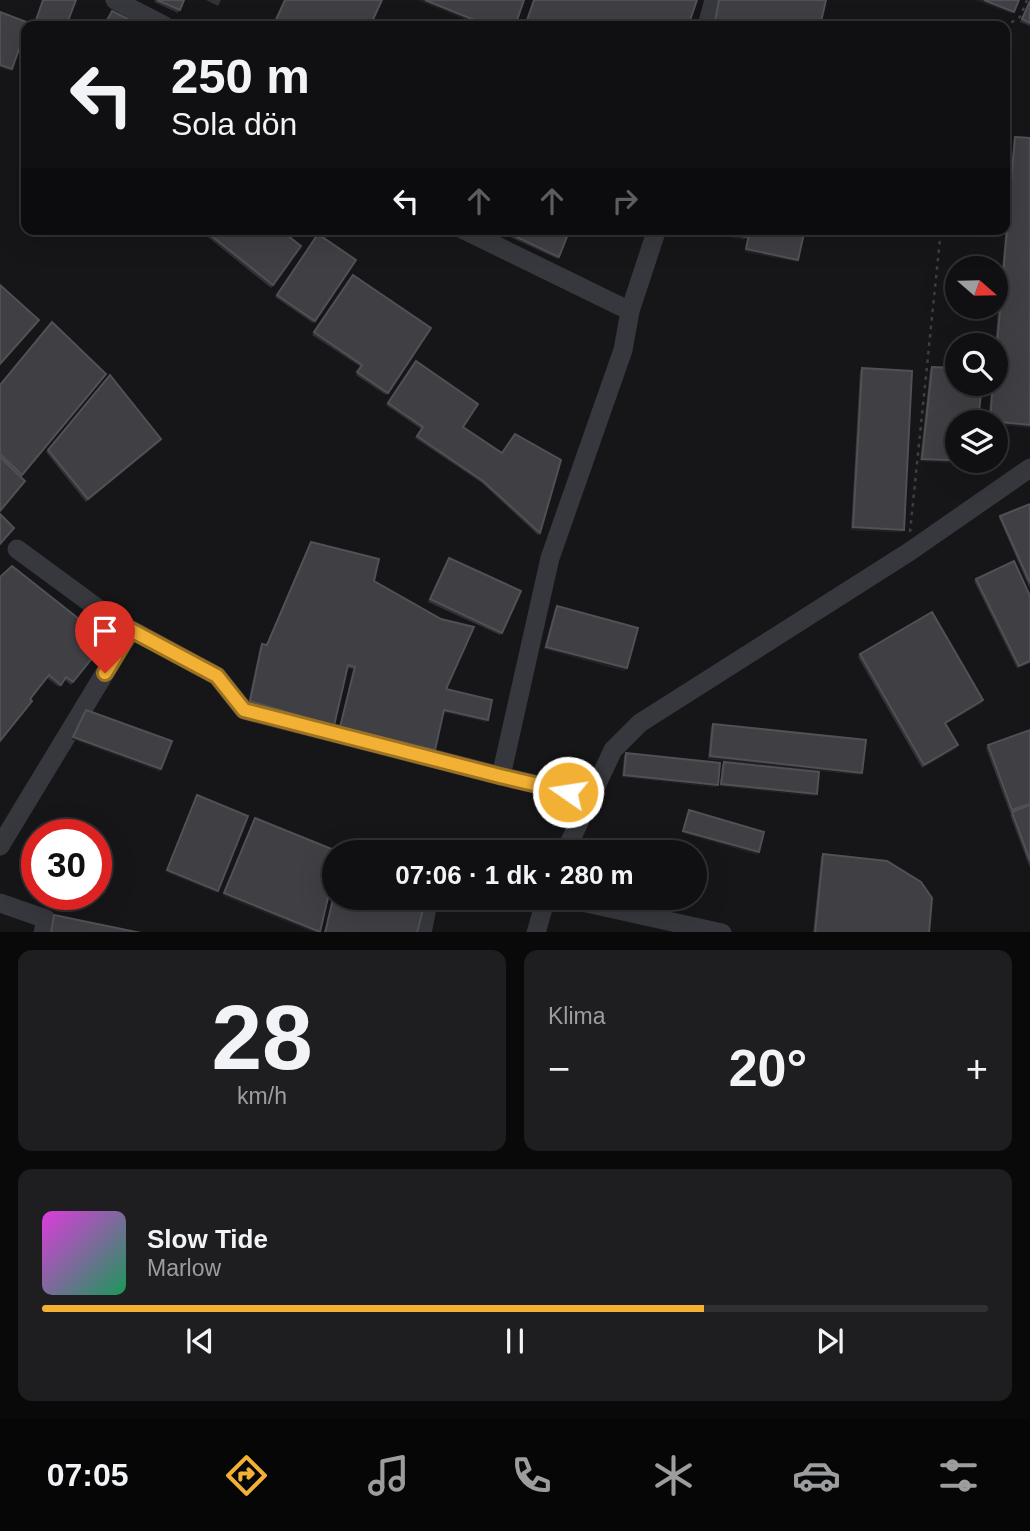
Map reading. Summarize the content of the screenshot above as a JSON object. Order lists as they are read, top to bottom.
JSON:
{
  "north": "right",
  "page": {
    "turn": ["250 m", "Sola dön"],
    "limit": "30",
    "trip": "07:06 · 1 dk · 280 m",
    "tile": [
      ["28", "km/h"],
      "Klima"
    ],
    "heat": ["−", "20°", "+"],
    "song": ["Slow Tide", "Marlow"],
    "tabs": "07:05"
  }
}
